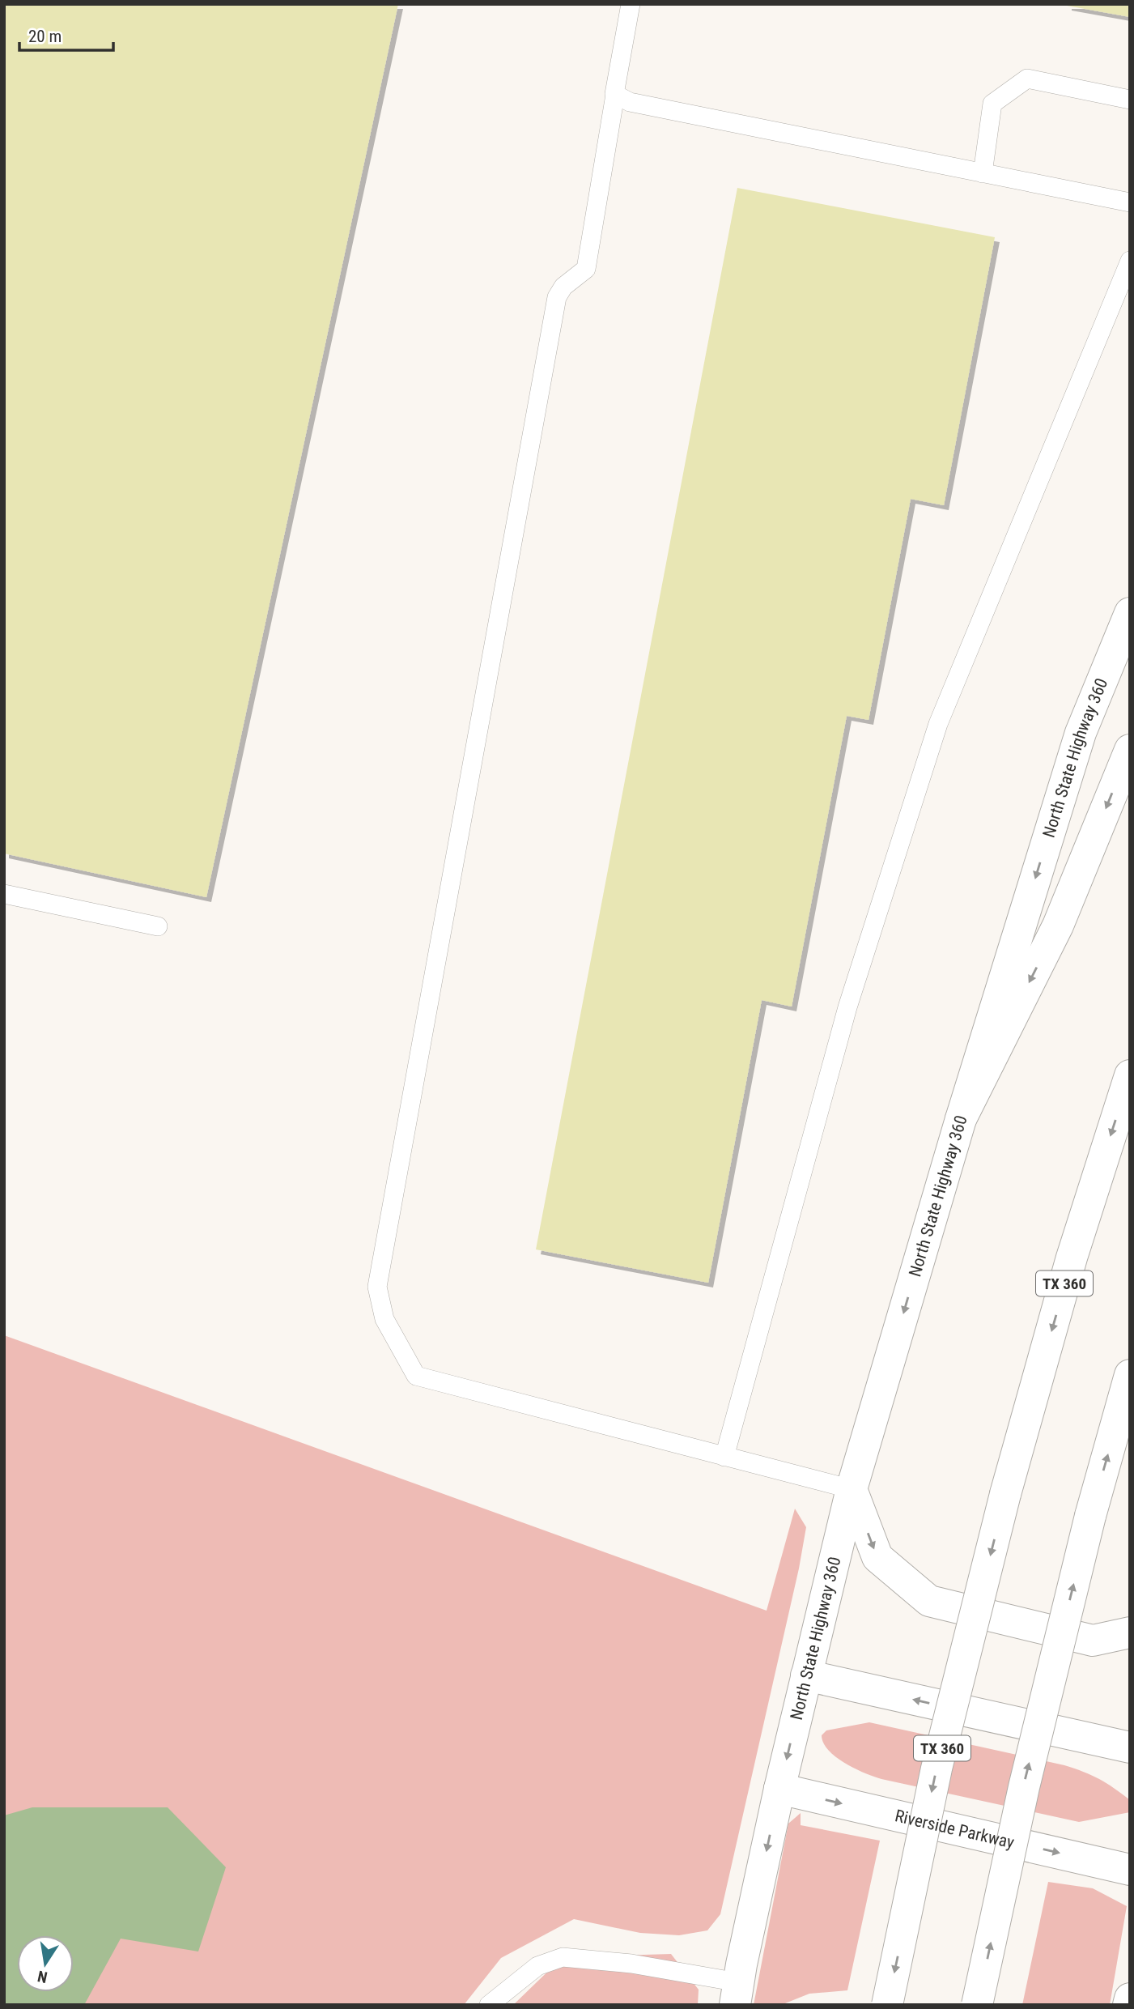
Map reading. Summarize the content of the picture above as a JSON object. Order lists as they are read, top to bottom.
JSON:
{
  "streets": {
    "main road": ["North State Highway 360", "TX 360", "Riverside Parkway"]
  },
  "crossings": [
    ["North State Highway 360", "Riverside Parkway"]
  ],
  "scale_bar": "20 m",
  "north": "bottom"
}
